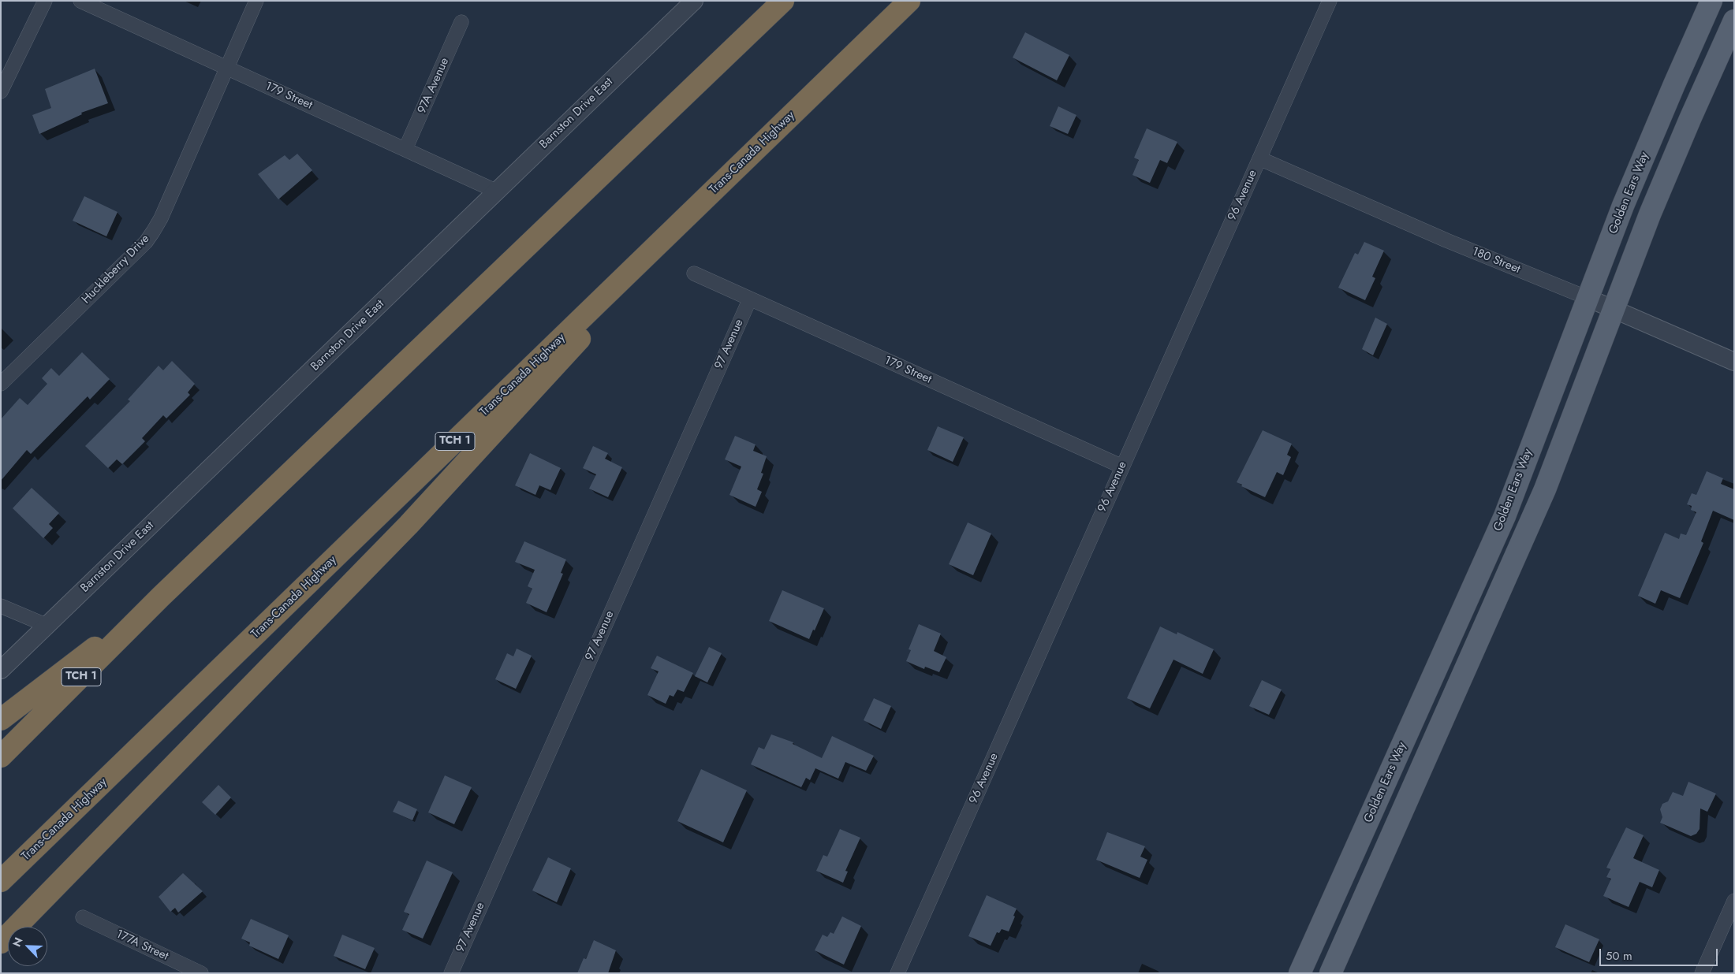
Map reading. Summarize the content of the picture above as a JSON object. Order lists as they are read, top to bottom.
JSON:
{
  "streets": {
    "highway": ["Trans-Canada Highway", "TCH 1"],
    "main road": ["Golden Ears Way"],
    "street": [
      "97A Avenue",
      "179 Street",
      "Barnston Drive East",
      "96 Avenue",
      "180 Street",
      "Huckleberry Drive",
      "97 Avenue",
      "177A Street"
    ]
  },
  "crossings": [
    ["97A Avenue", "179 Street"],
    ["179 Street", "Barnston Drive East"],
    ["179 Street", "96 Avenue"],
    ["179 Street", "Huckleberry Drive"],
    ["179 Street", "97 Avenue"],
    ["Golden Ears Way", "180 Street"],
    ["96 Avenue", "180 Street"]
  ],
  "scale_bar": "50 m",
  "north": "top left"
}
